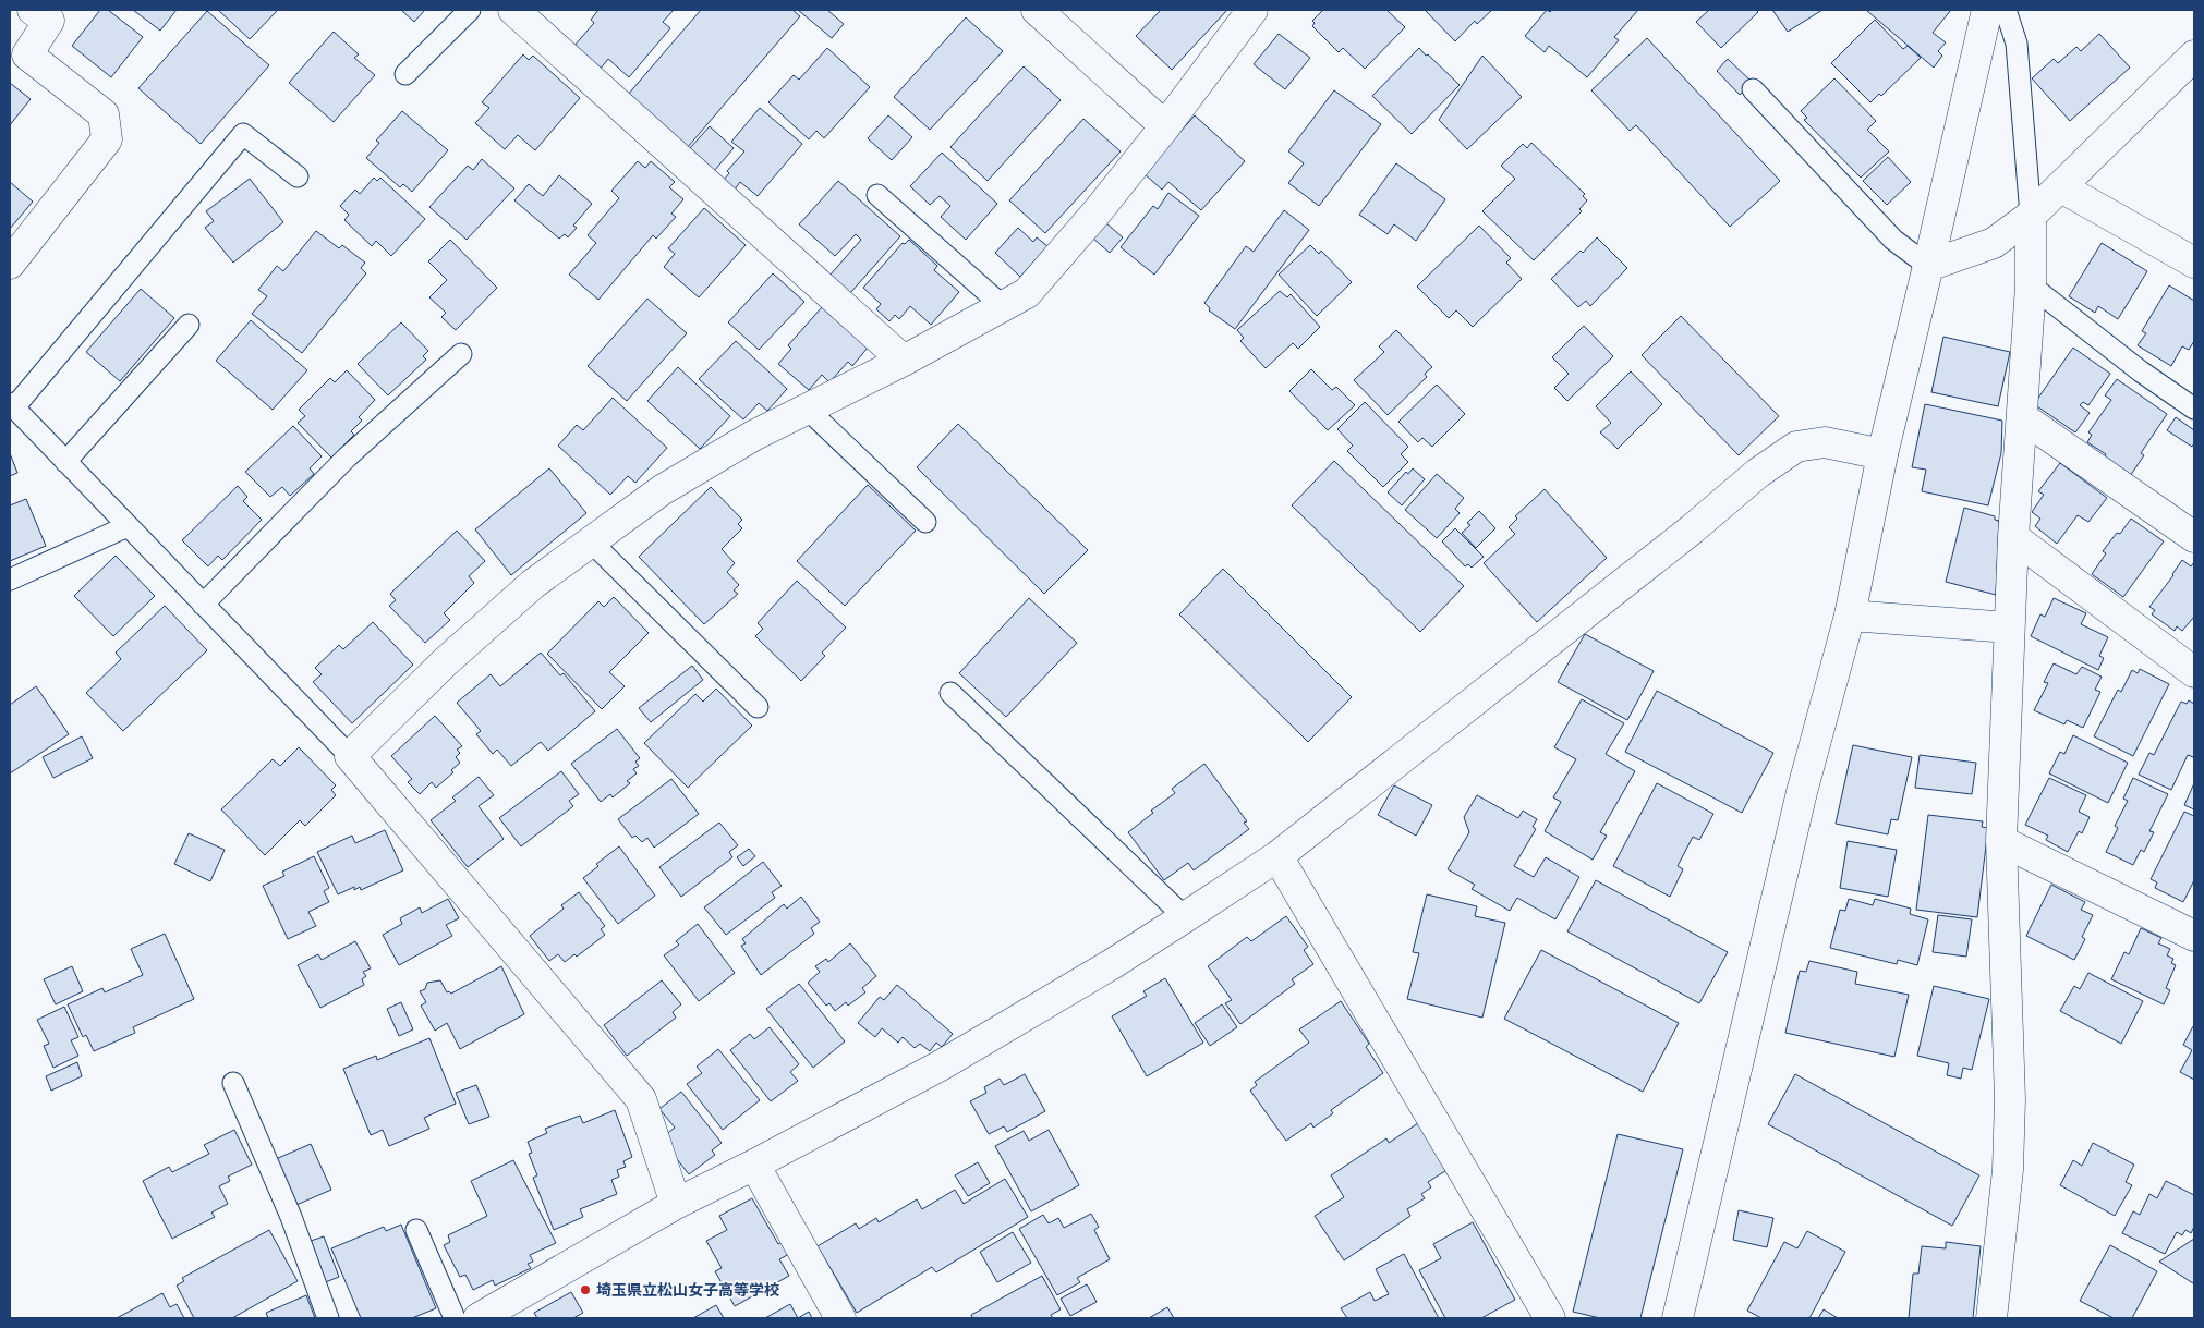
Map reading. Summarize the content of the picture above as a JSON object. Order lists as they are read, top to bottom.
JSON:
{
  "places": ["埼玉県立松山女子高等学校"]
}
